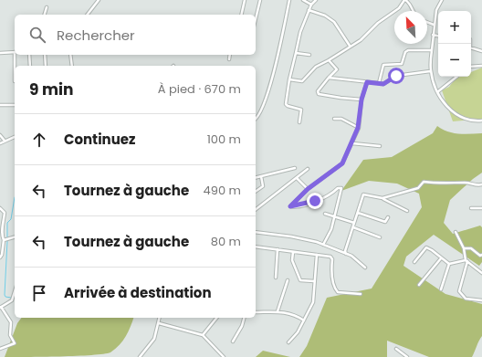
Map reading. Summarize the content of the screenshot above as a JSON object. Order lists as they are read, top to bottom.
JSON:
{
  "north": "top left",
  "page": {
    "map_buttons": ["+", "−"],
    "search": "Rechercher",
    "heading": ["9 min", "À pied · 670 m"],
    "list": [
      ["Continuez", "100 m"],
      ["Tournez à gauche", "490 m"],
      ["Tournez à gauche", "80 m"],
      "Arrivée à destination"
    ]
  }
}
